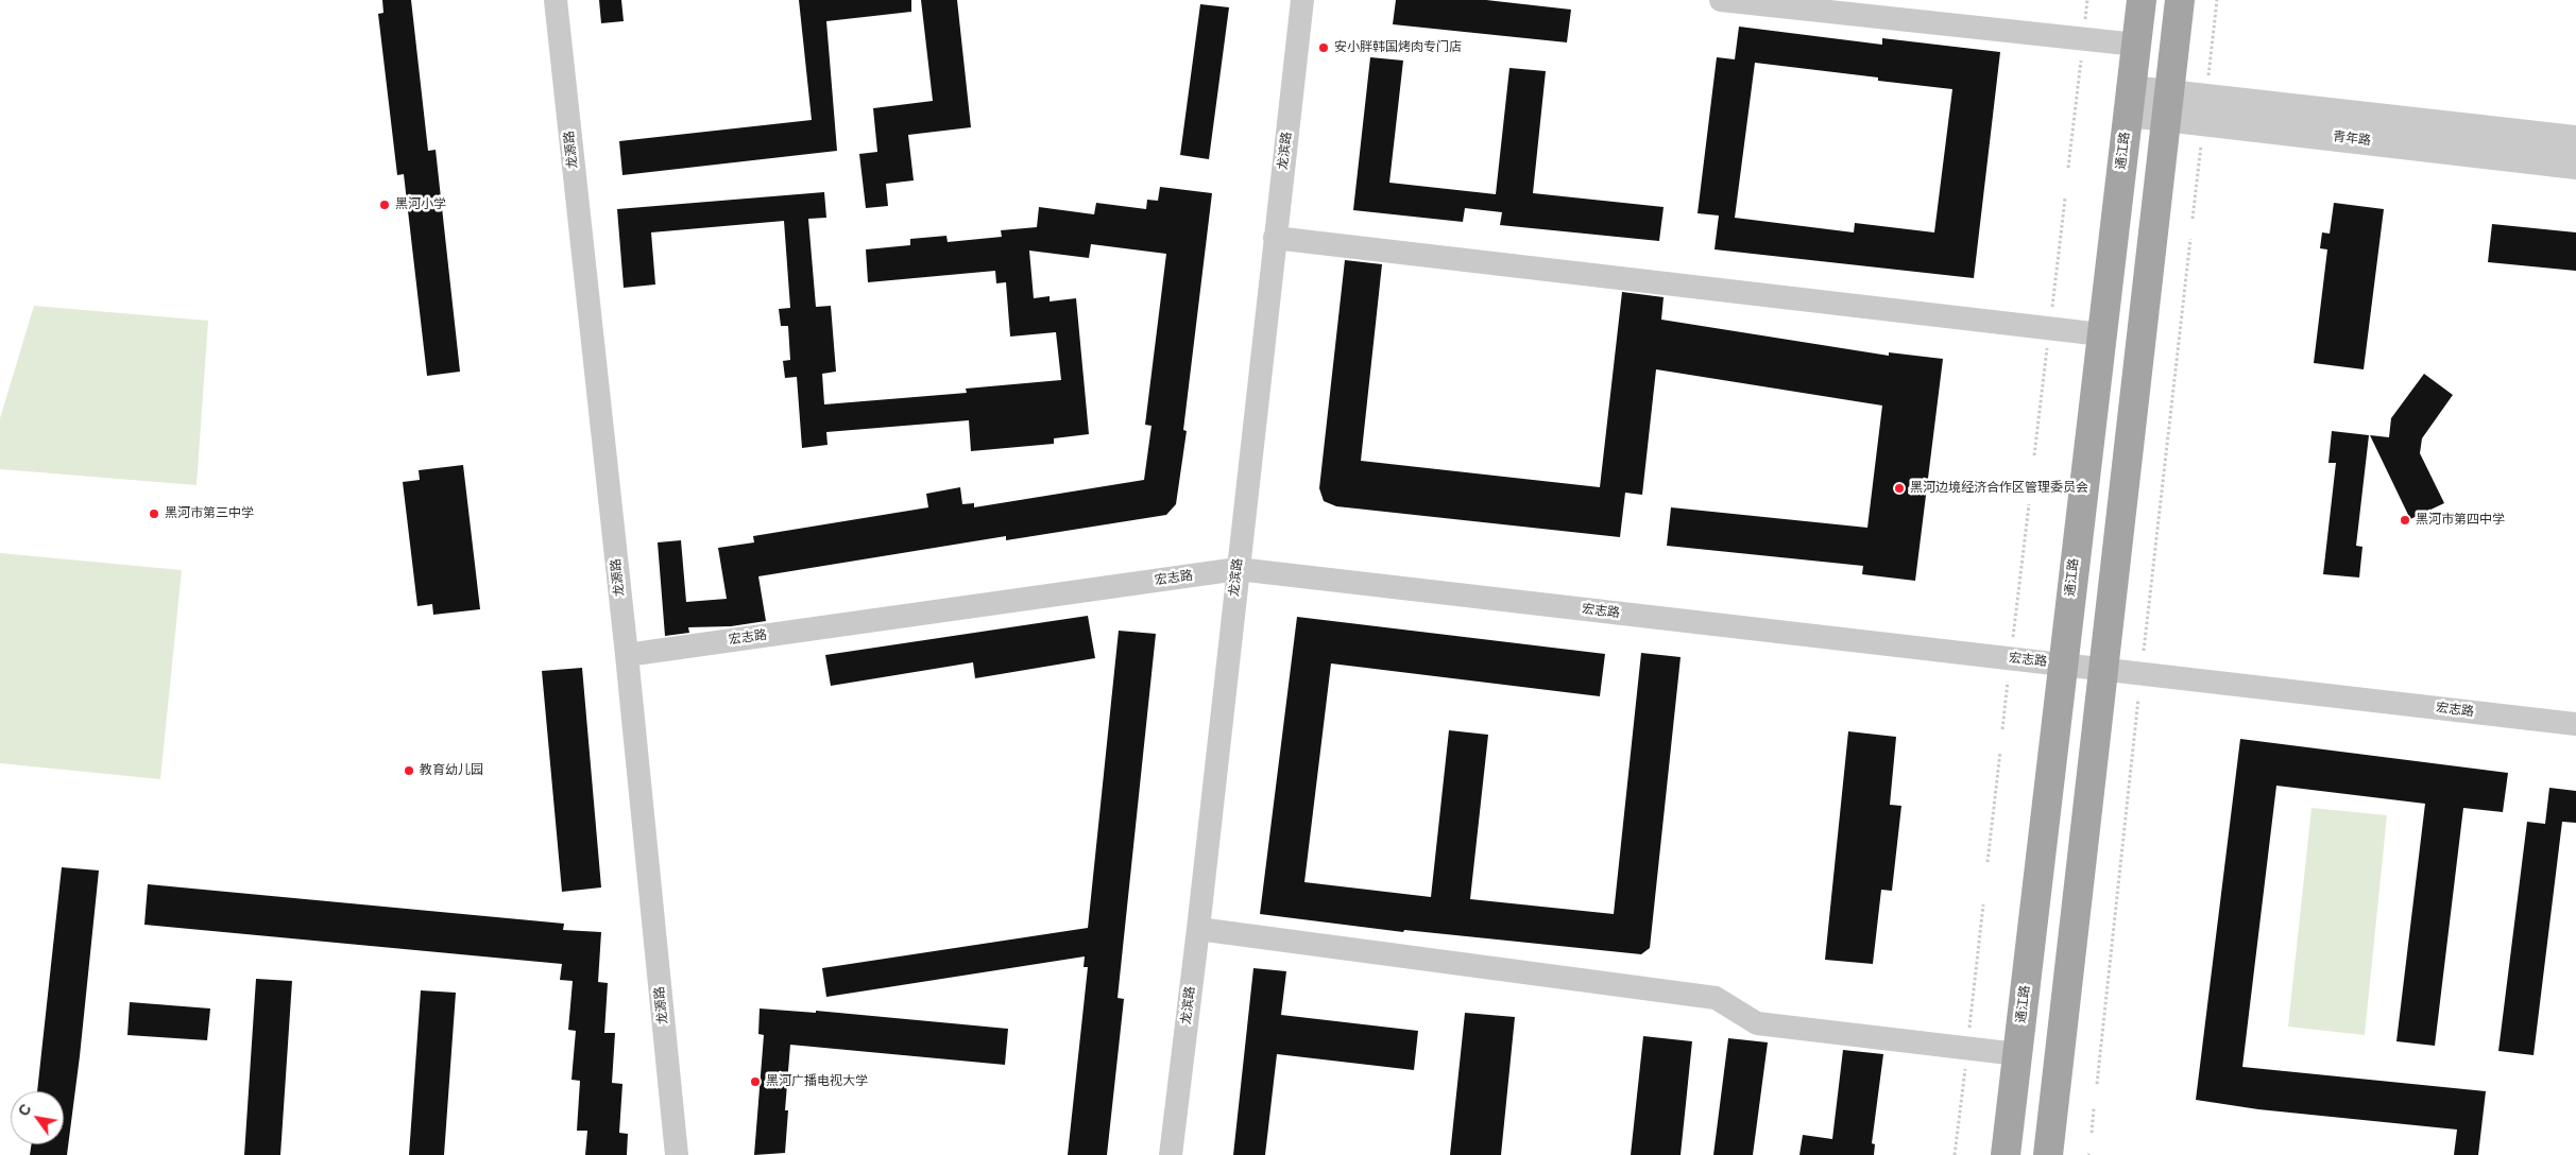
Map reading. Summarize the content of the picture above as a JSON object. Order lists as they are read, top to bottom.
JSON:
{
  "streets": {
    "main road": ["通江路"],
    "street": [
      "青年路",
      "龙源路",
      "龙滨路",
      "宏志路"
    ]
  },
  "crossings": [
    ["青年路", "通江路"],
    ["龙源路", "宏志路"],
    ["龙滨路", "宏志路"],
    ["通江路", "宏志路"]
  ],
  "places": [
    "安小胖韩国烤肉专门店",
    "黑河小学",
    "黑河边境经济合作区管理委员会",
    "黑河市第三中学",
    "黑河市第四中学",
    "教育幼儿园",
    "黑河广播电视大学"
  ],
  "north": "top left"
}
